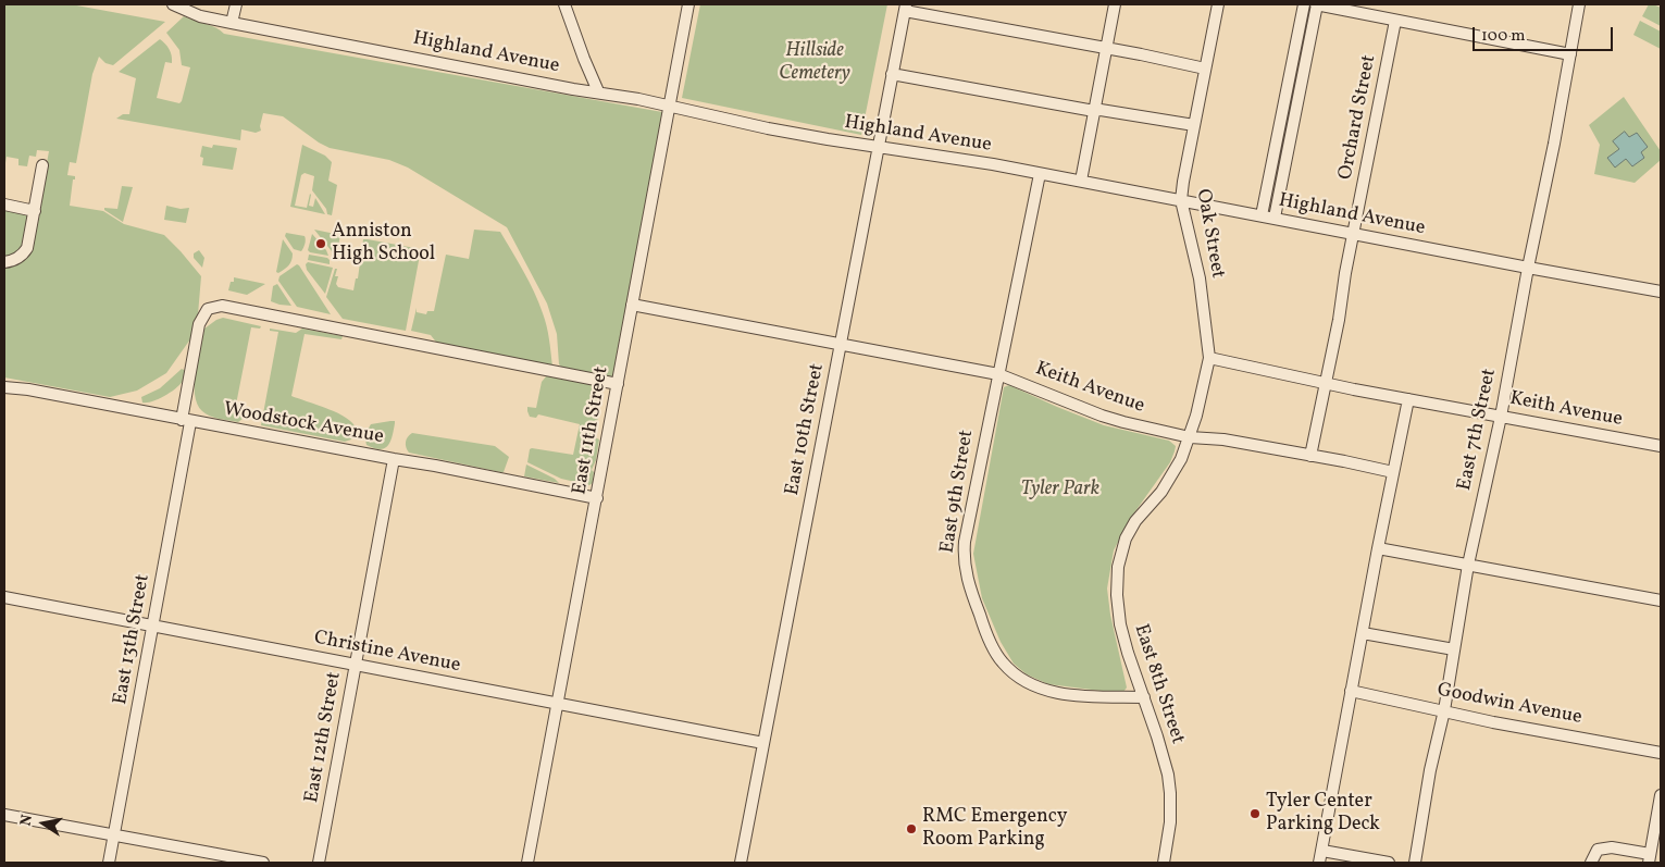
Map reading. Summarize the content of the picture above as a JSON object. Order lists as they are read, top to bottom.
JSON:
{
  "streets": {
    "street": [
      "Highland Avenue",
      "Orchard Street",
      "Oak Street",
      "Keith Avenue",
      "Woodstock Avenue",
      "East 10th Street",
      "East 7th Street",
      "East 11th Street",
      "East 9th Street",
      "East 13th Street",
      "Christine Avenue",
      "East 8th Street",
      "Goodwin Avenue",
      "East 12th Street"
    ]
  },
  "crossings": [
    ["Highland Avenue", "Orchard Street"],
    ["Highland Avenue", "Oak Street"],
    ["Highland Avenue", "East 10th Street"],
    ["Highland Avenue", "East 7th Street"],
    ["Highland Avenue", "East 11th Street"],
    ["Highland Avenue", "East 9th Street"],
    ["Orchard Street", "Keith Avenue"],
    ["Oak Street", "Keith Avenue"],
    ["Oak Street", "East 8th Street"],
    ["Keith Avenue", "East 10th Street"],
    ["Keith Avenue", "East 7th Street"],
    ["Keith Avenue", "East 11th Street"],
    ["Keith Avenue", "East 9th Street"],
    ["Keith Avenue", "East 8th Street"],
    ["Woodstock Avenue", "East 11th Street"],
    ["Woodstock Avenue", "East 13th Street"],
    ["Woodstock Avenue", "East 12th Street"],
    ["East 10th Street", "Christine Avenue"],
    ["East 7th Street", "Goodwin Avenue"],
    ["East 11th Street", "East 13th Street"],
    ["East 11th Street", "Christine Avenue"],
    ["East 9th Street", "East 8th Street"],
    ["East 13th Street", "Christine Avenue"],
    ["Christine Avenue", "East 12th Street"]
  ],
  "parks": ["Hillside Cemetery", "Tyler Park"],
  "places": ["Anniston High School", "Tyler Center Parking Deck", "RMC Emergency Room Parking"],
  "scale_bar": "100 m",
  "north": "left"
}
